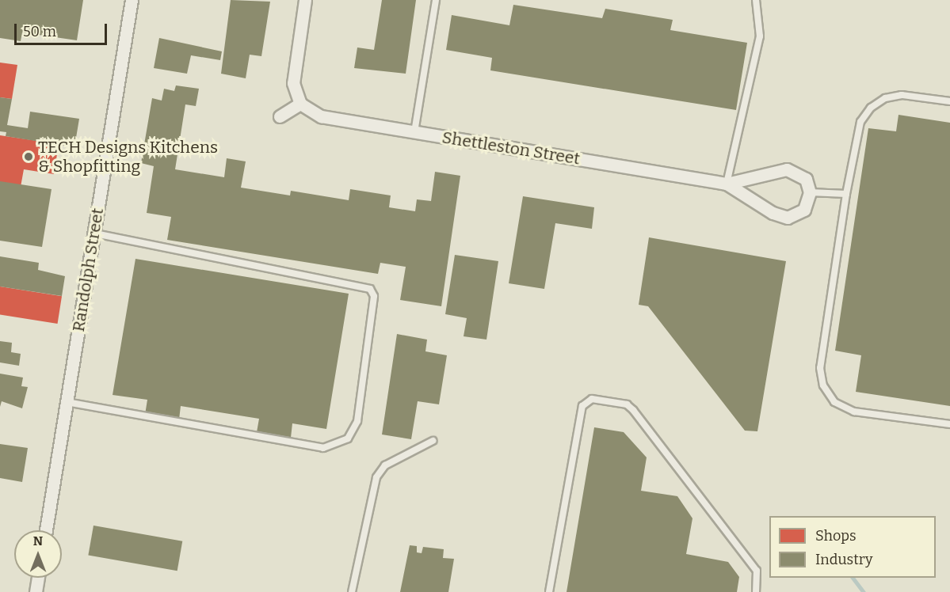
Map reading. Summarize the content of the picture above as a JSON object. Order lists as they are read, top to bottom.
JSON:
{
  "streets": {
    "street": ["Shettleston Street", "Randolph Street"]
  },
  "places": ["TECH Designs Kitchens & Shopfitting"],
  "legend": ["Shops", "Industry"],
  "scale_bar": "50 m",
  "north": "top"
}
